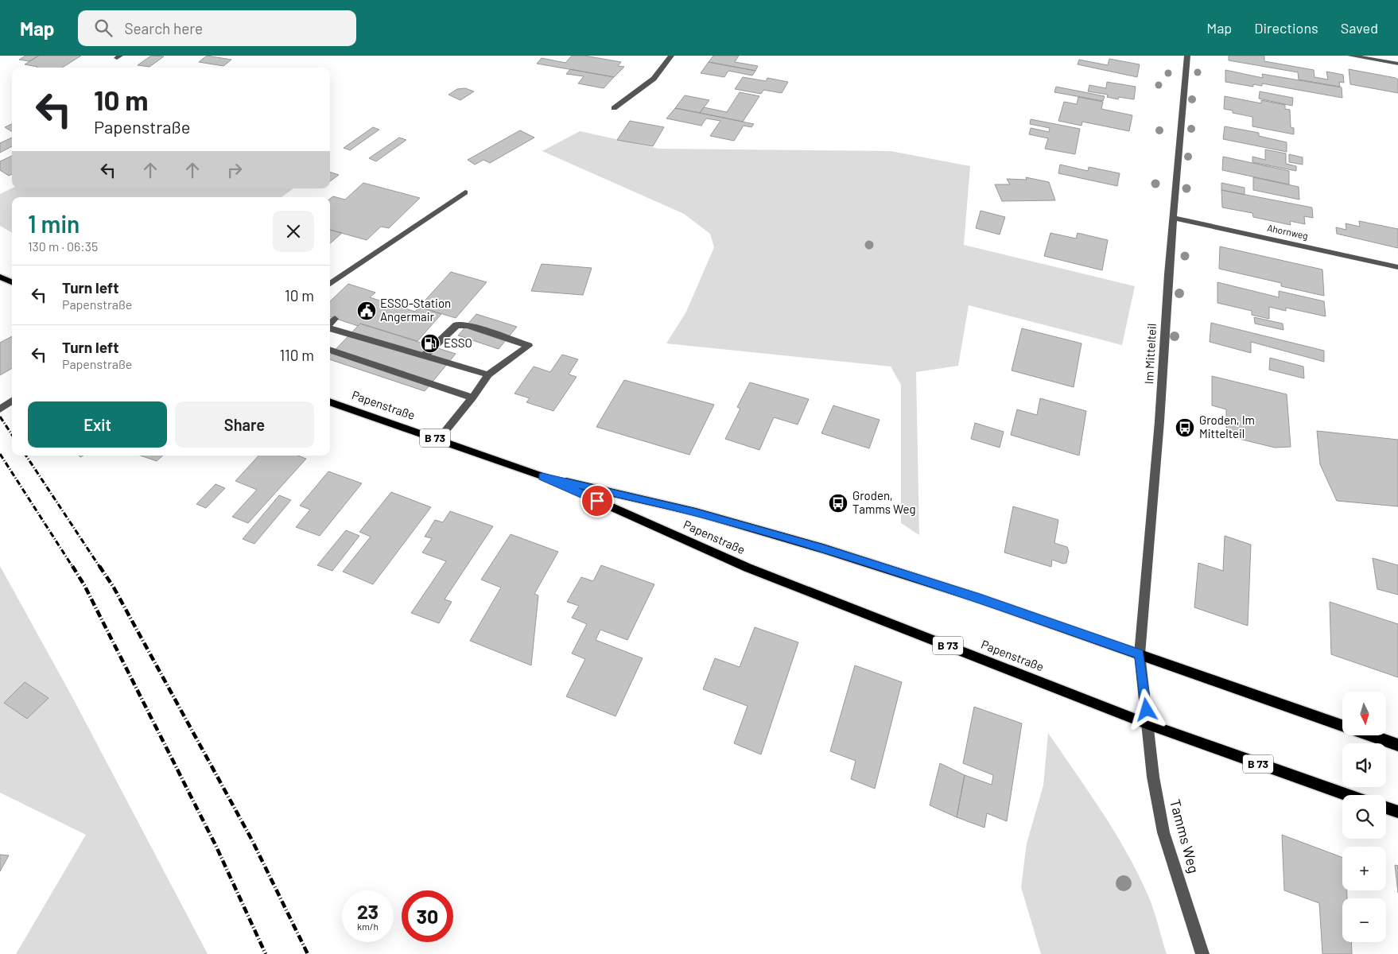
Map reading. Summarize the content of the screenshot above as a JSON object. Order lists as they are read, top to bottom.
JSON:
{
  "streets": {
    "main road": ["Papenstraße", "B 73"],
    "street": ["Ahornweg", "Im Mittelteil", "Tamms Weg"]
  },
  "crossings": [
    ["Ahornweg", "Im Mittelteil"],
    ["Im Mittelteil", "Papenstraße"],
    ["Im Mittelteil", "Tamms Weg"],
    ["Papenstraße", "Tamms Weg"]
  ],
  "places": {
    "public building": ["ESSO-Station Angermair"],
    "fuel station": ["ESSO"],
    "bus stop": ["Groden, Im Mittelteil", "Groden, Tamms Weg"]
  },
  "north": "bottom",
  "page": {
    "header": "Map",
    "search": "Search here",
    "nav": ["Map", "Directions", "Saved"],
    "turn": ["10 m", "Papenstraße"],
    "heading": ["1 min", "130 m · 06:35"],
    "list": [
      {
        "name": "Turn left",
        "note": "Papenstraße",
        "value": "10 m"
      },
      {
        "name": "Turn left",
        "note": "Papenstraße",
        "value": "110 m"
      }
    ],
    "buttons": ["Exit", "Share"],
    "map_buttons": ["+", "−"],
    "speed": "23 km/h",
    "limit": "30"
  }
}
